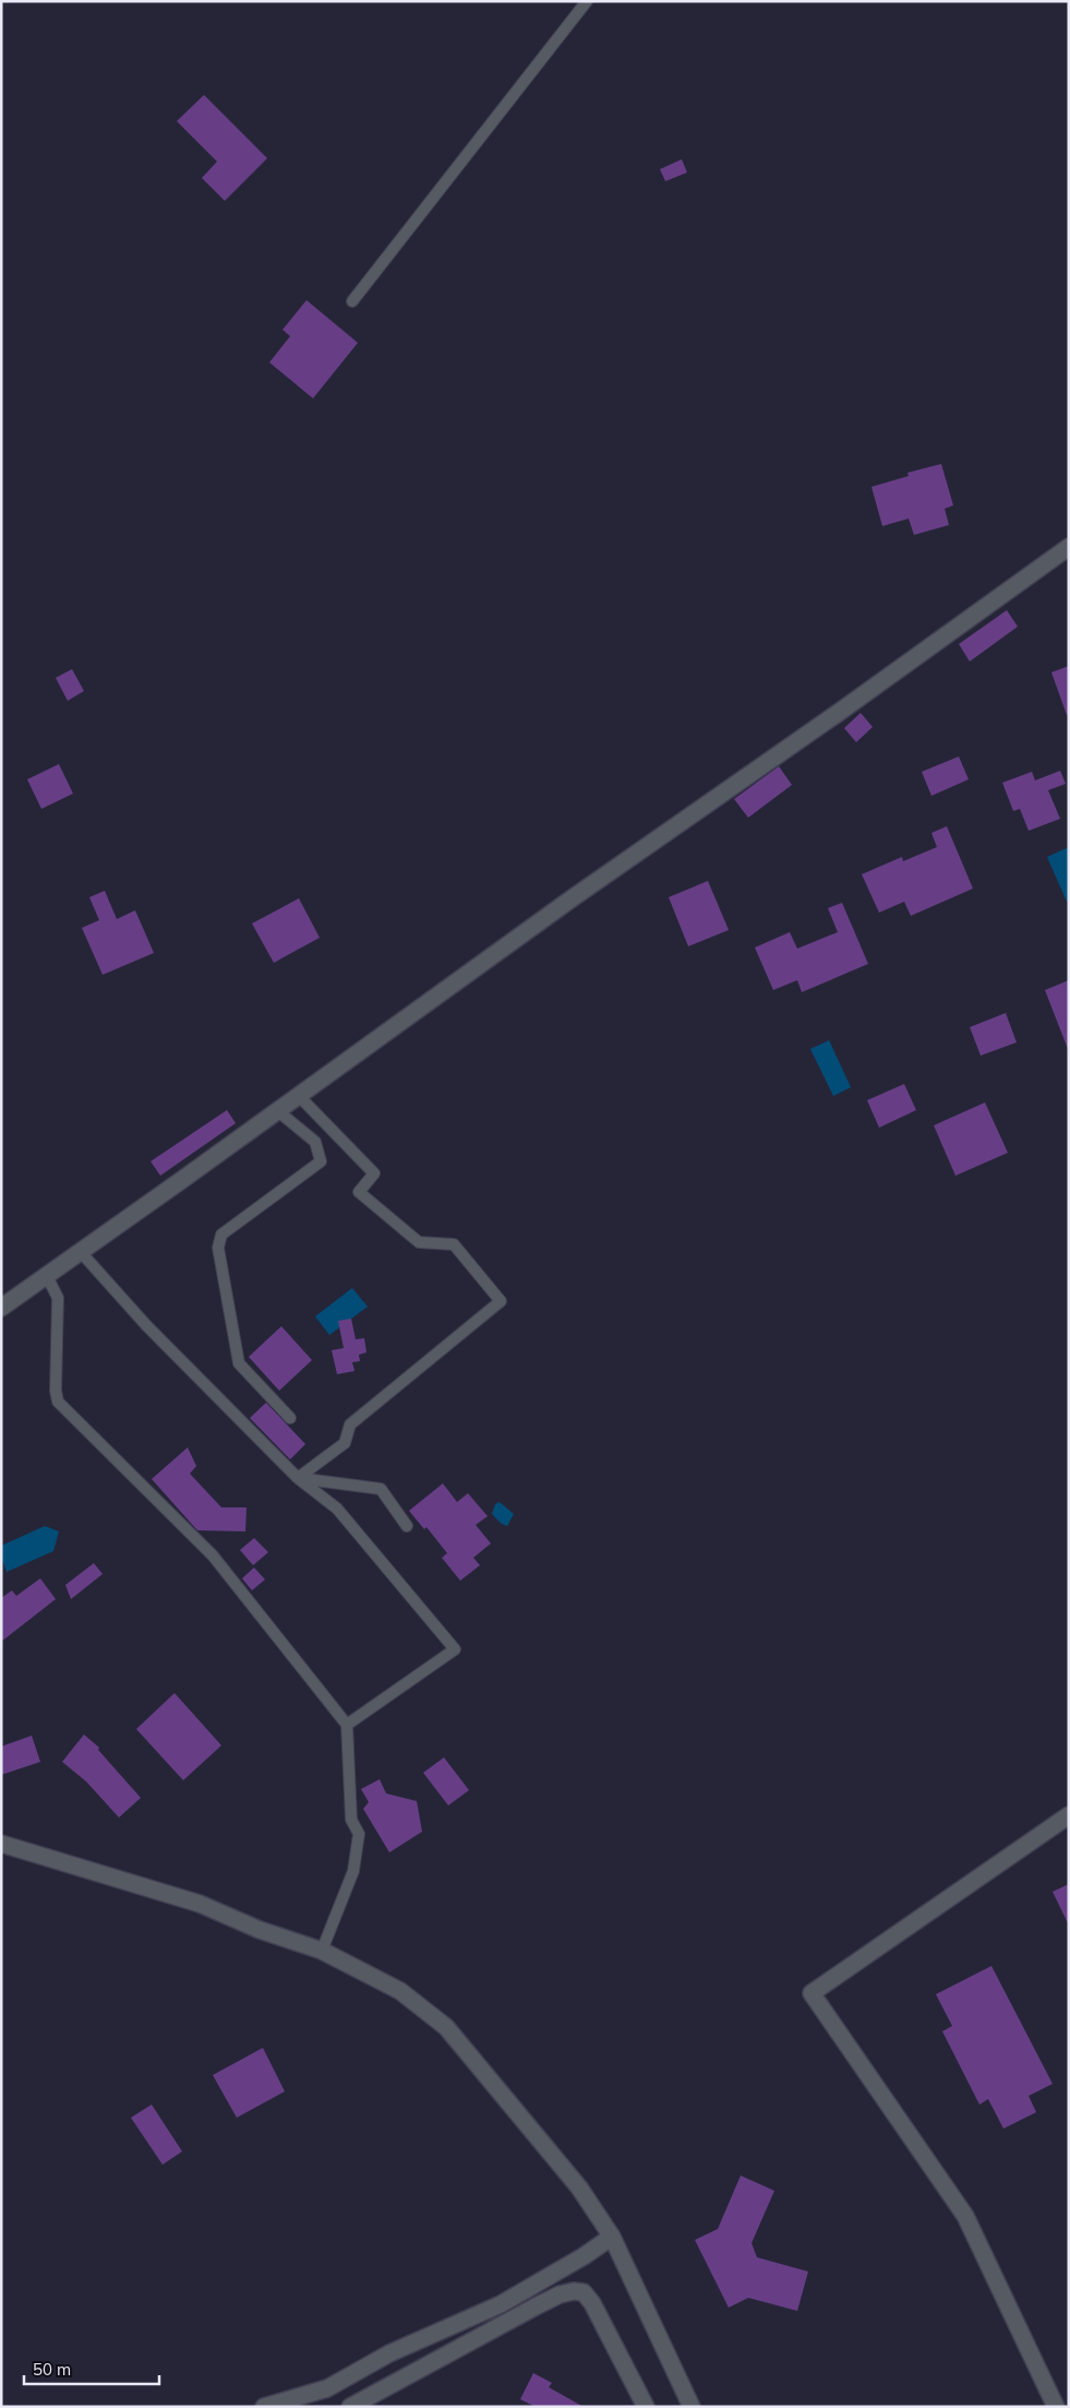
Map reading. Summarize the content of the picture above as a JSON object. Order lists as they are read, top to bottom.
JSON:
{
  "scale_bar": "50 m"
}
